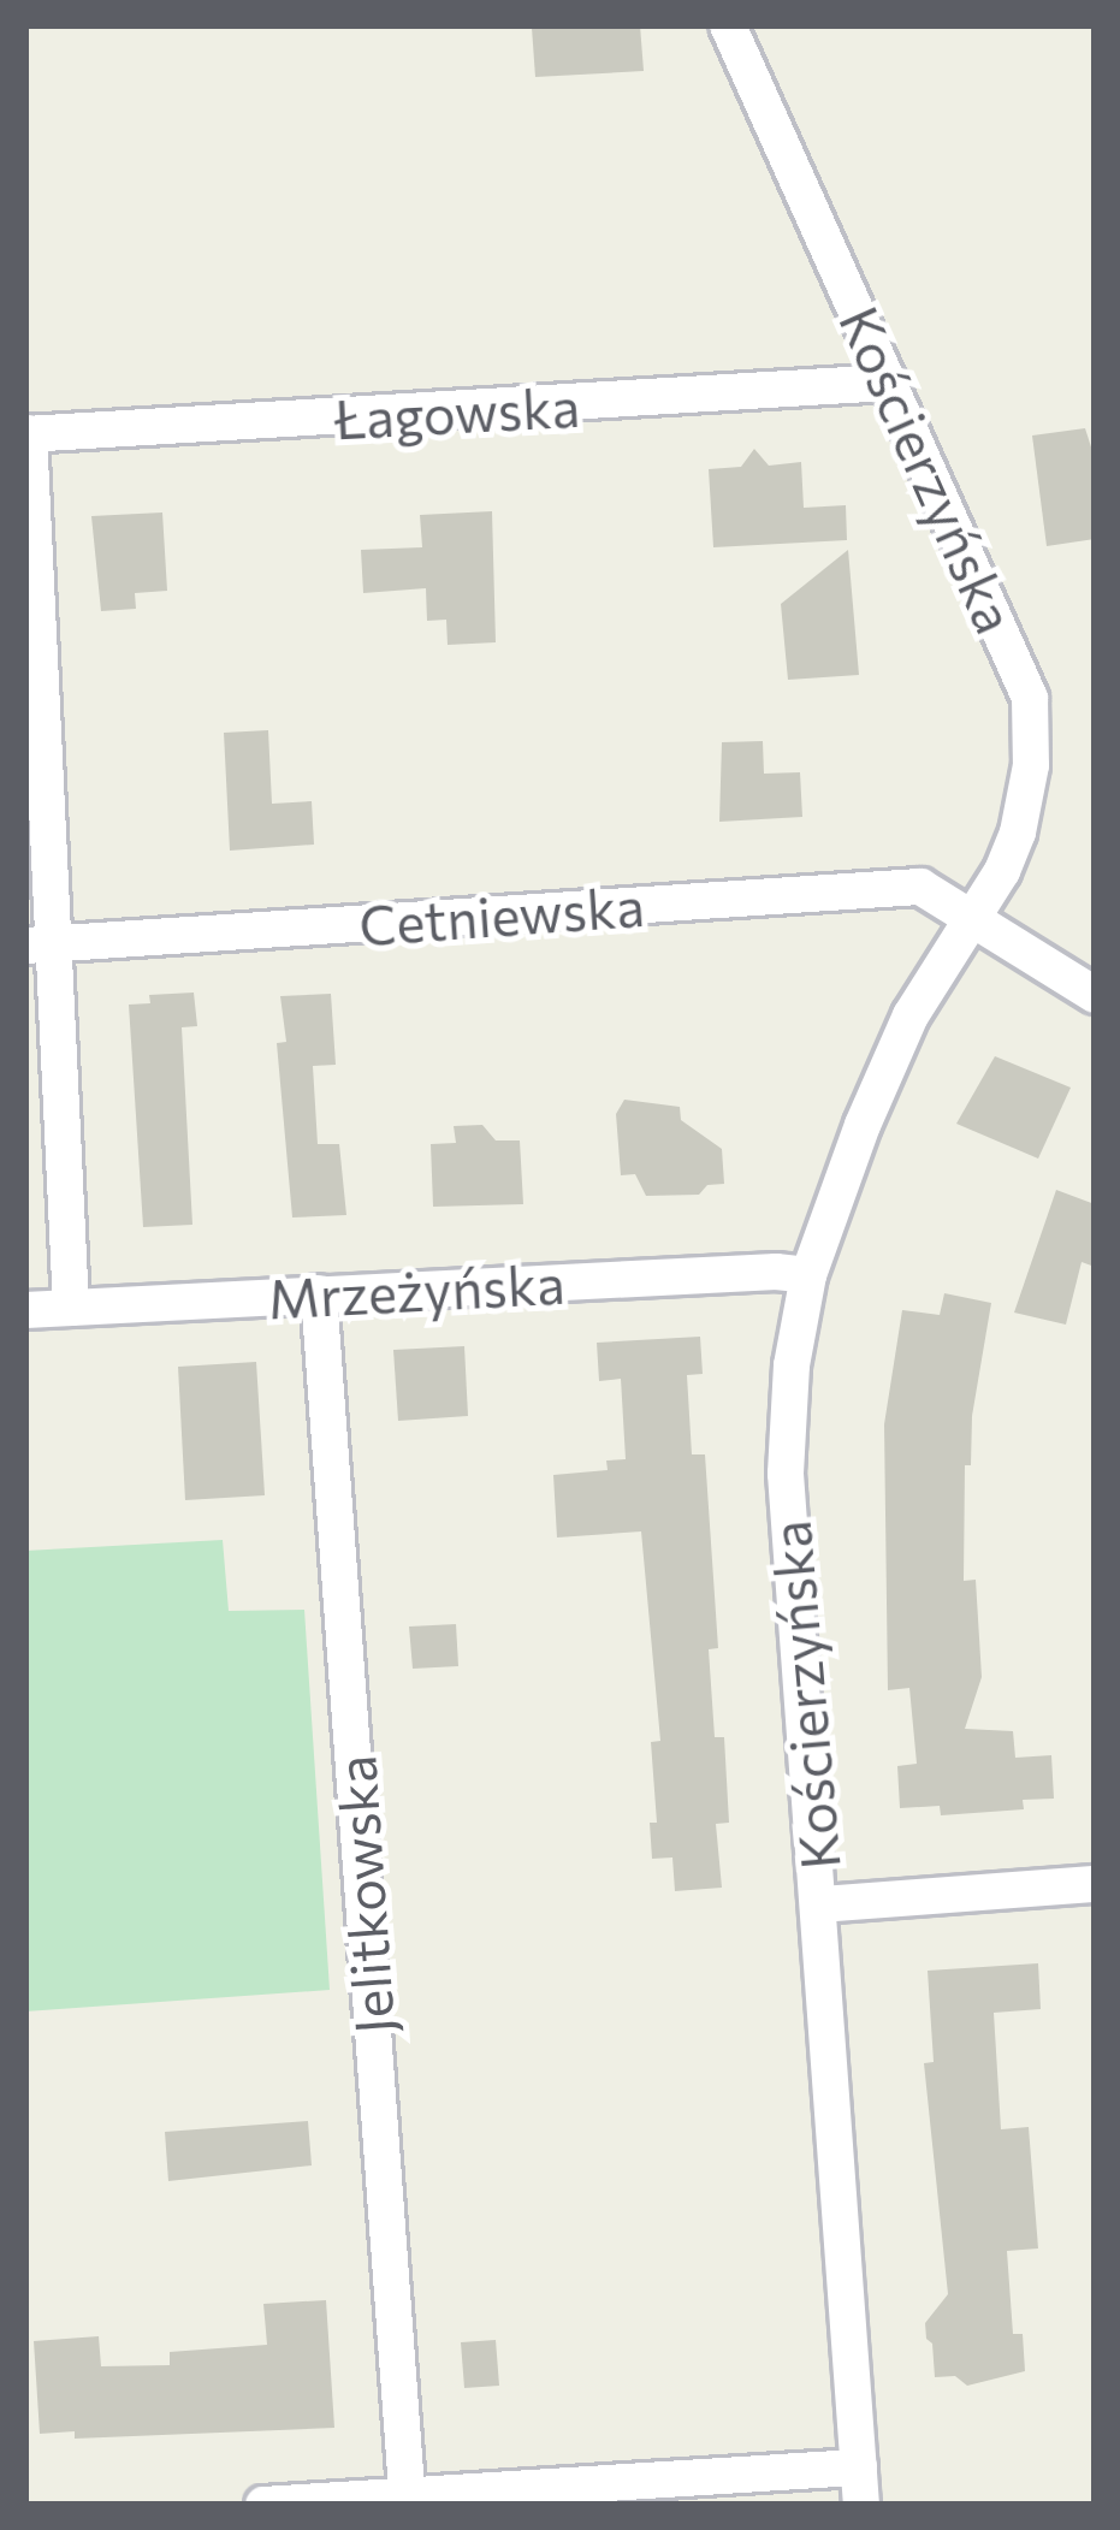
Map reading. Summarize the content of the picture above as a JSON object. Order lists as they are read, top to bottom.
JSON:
{
  "streets": {
    "street": [
      "Łagowska",
      "Kościerzyńska",
      "Cetniewska",
      "Mrzeżyńska",
      "Jelitkowska"
    ]
  },
  "crossings": [
    ["Łagowska", "Kościerzyńska"],
    ["Kościerzyńska", "Cetniewska"],
    ["Kościerzyńska", "Mrzeżyńska"],
    ["Mrzeżyńska", "Jelitkowska"]
  ]
}
